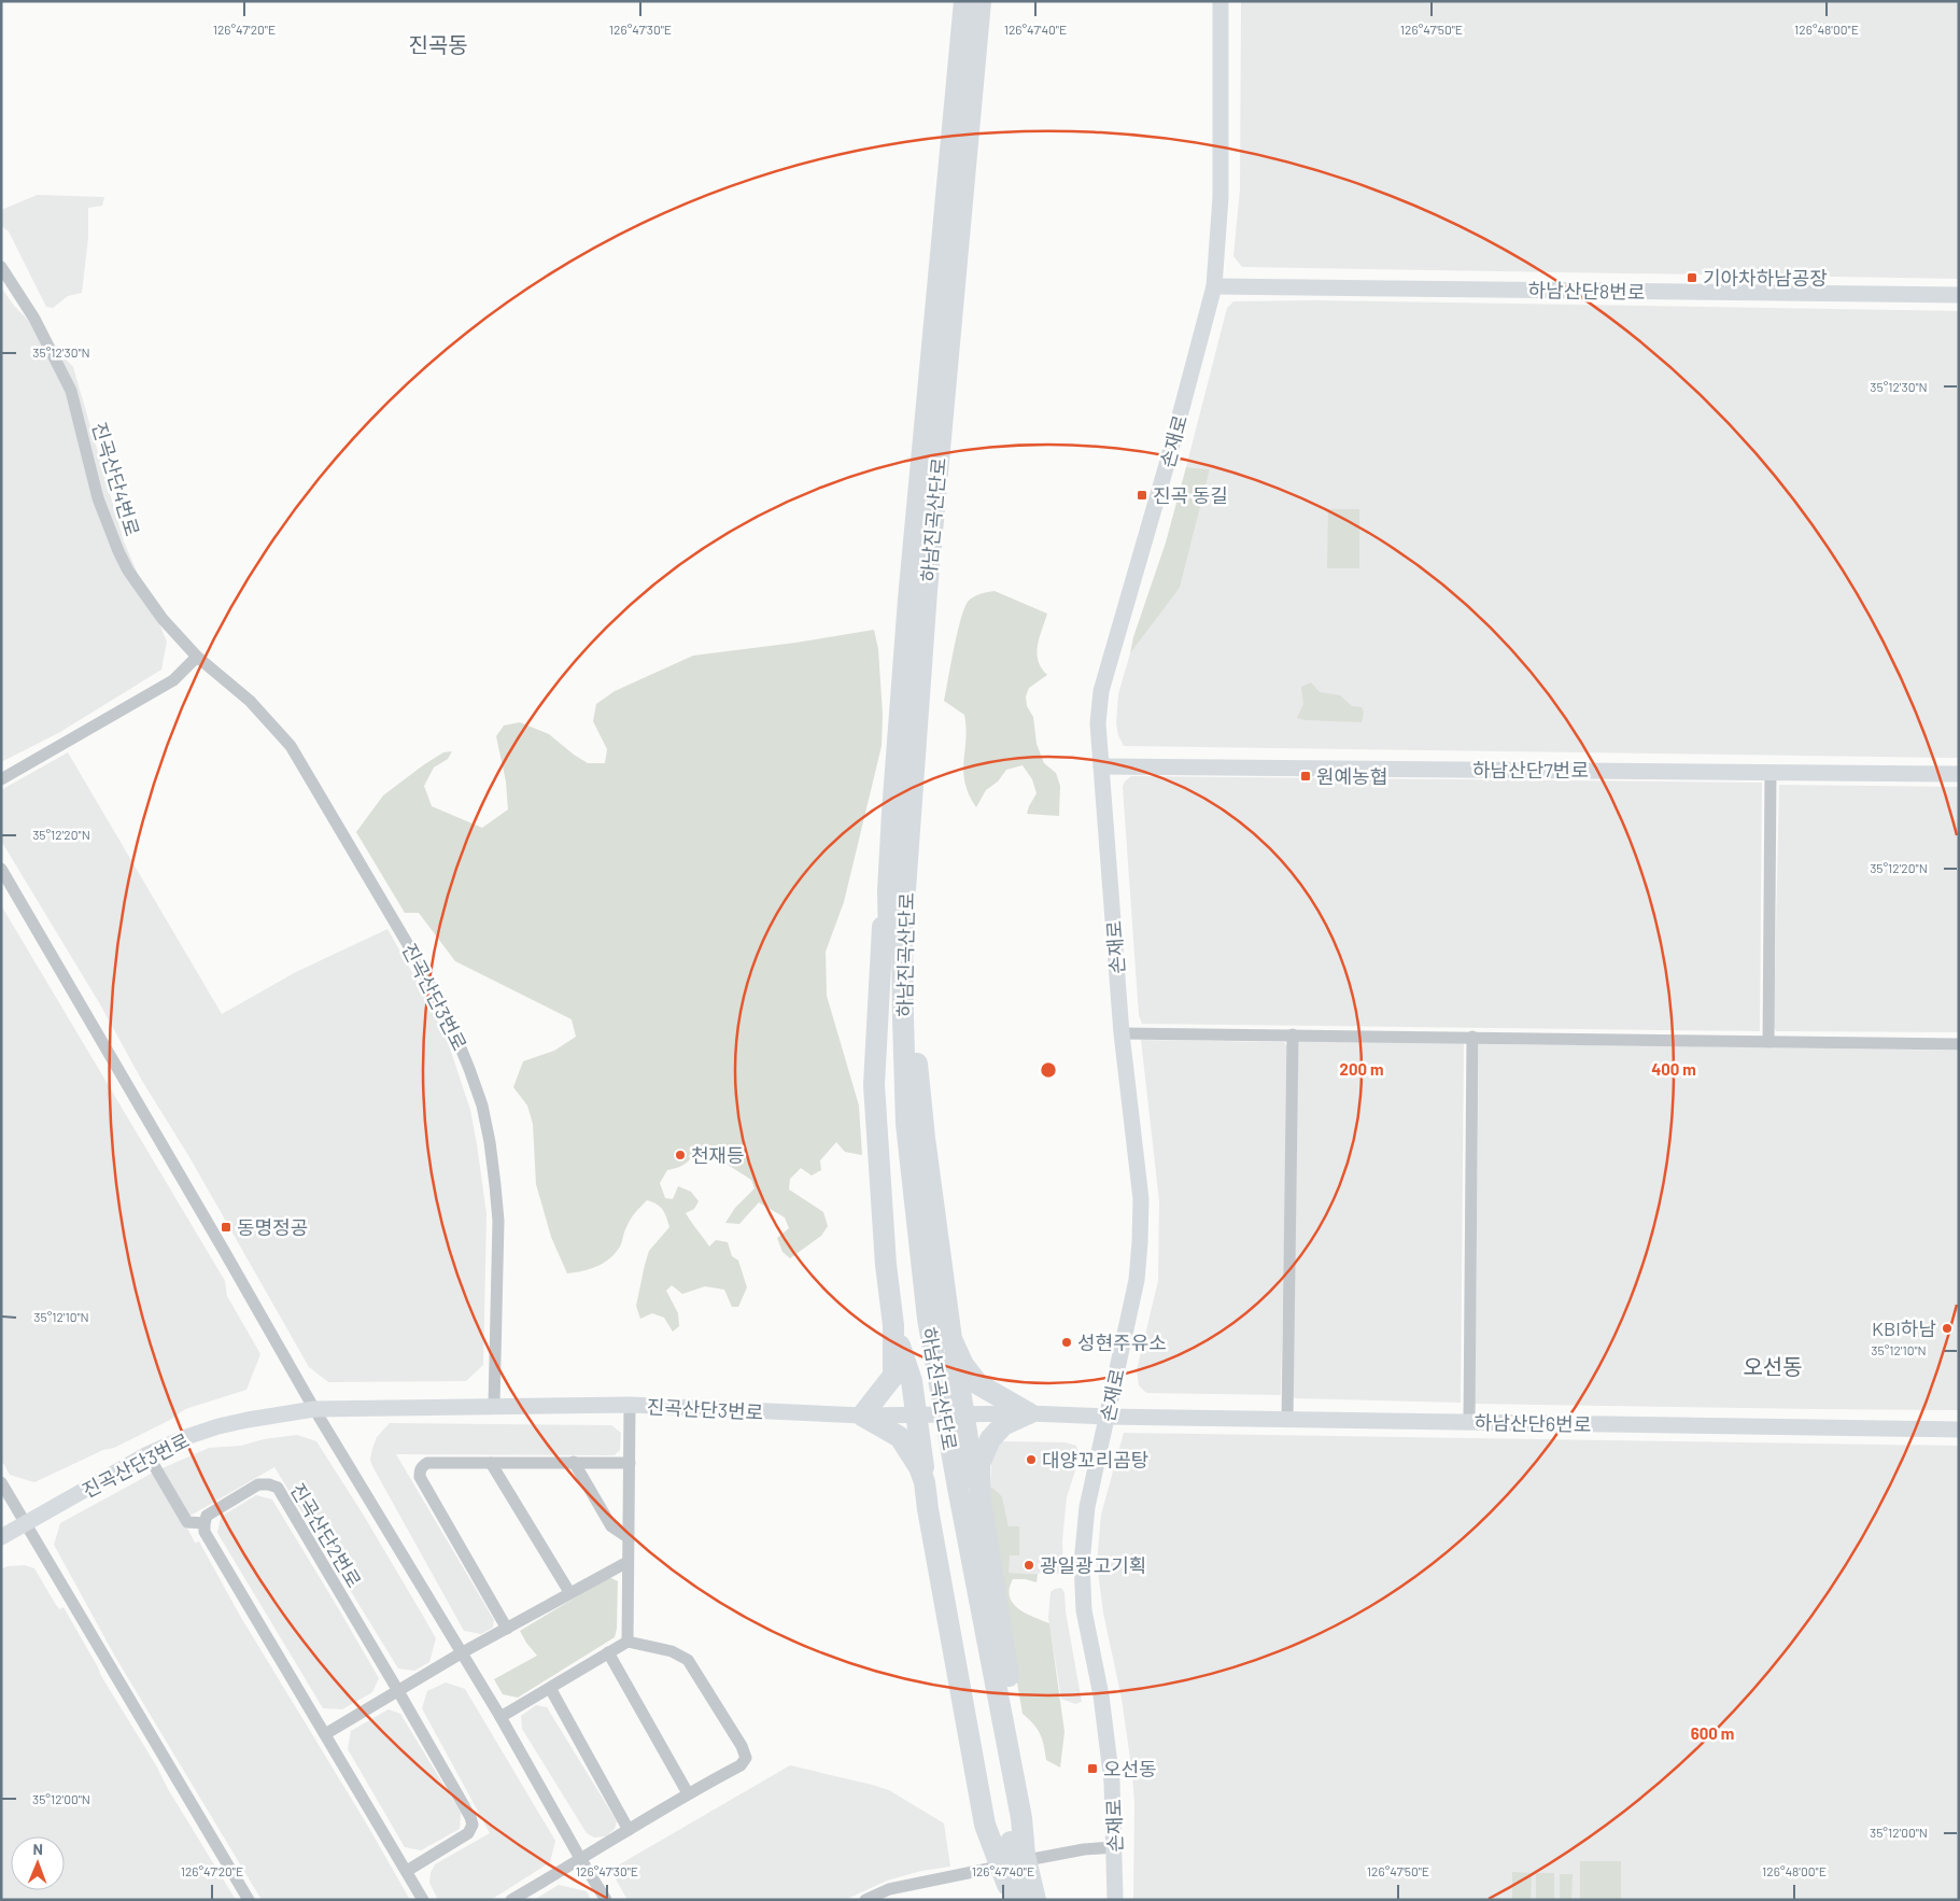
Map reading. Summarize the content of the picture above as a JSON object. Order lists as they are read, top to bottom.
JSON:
{
  "streets": {
    "highway": ["하남진곡산단로"],
    "street": [
      "하남산단8번로",
      "손재로",
      "진곡산단4번로",
      "하남산단7번로",
      "진곡산단3번로",
      "하남산단6번로",
      "진곡산단2번로"
    ]
  },
  "crossings": [
    ["하남산단8번로", "손재로"],
    ["손재로", "하남산단7번로"],
    ["손재로", "하남산단6번로"],
    ["진곡산단4번로", "진곡산단3번로"],
    ["진곡산단3번로", "하남산단6번로"]
  ],
  "districts": ["진곡동", "오선동"],
  "places": {
    "transit": [
      "기아차하남공장",
      "진곡 동길",
      "원예농협",
      "동명정공",
      "오선동"
    ],
    "other": [
      "천재등",
      "KBI하남",
      "성현주유소",
      "대양꼬리곰탕",
      "광일광고기획"
    ]
  },
  "north": "top",
  "coordinates": [
    "126°47'20\"E",
    "126°47'30\"E",
    "126°47'40\"E",
    "126°47'50\"E",
    "126°48'00\"E",
    "35°12'30\"N",
    "35°12'20\"N",
    "35°12'10\"N",
    "35°12'00\"N"
  ],
  "rings": ["200 m", "400 m", "600 m"]
}
